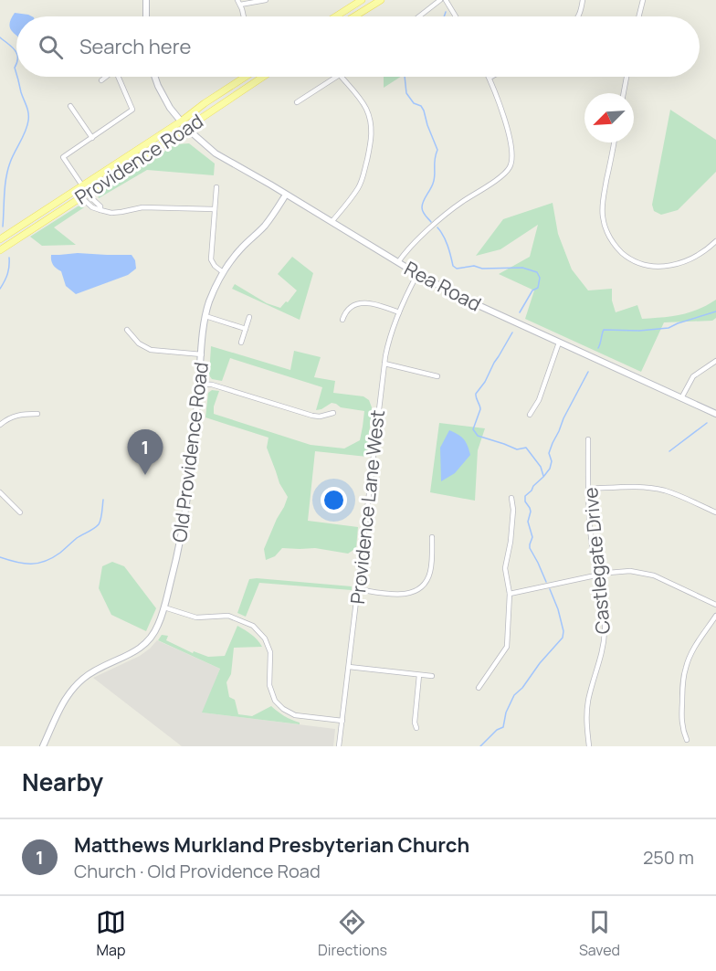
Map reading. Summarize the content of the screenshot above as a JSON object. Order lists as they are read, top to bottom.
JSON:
{
  "streets": {
    "main road": ["Providence Road"],
    "street": [
      "Rea Road",
      "Old Providence Road",
      "Providence Lane West",
      "Castlegate Drive"
    ]
  },
  "crossings": [
    ["Providence Road", "Rea Road"],
    ["Rea Road", "Old Providence Road"],
    ["Rea Road", "Providence Lane West"]
  ],
  "north": "bottom left",
  "page": {
    "search": "Search here",
    "pins": "1",
    "heading": "Nearby",
    "list": [
      {
        "mark": "1",
        "name": "Matthews Murkland Presbyterian Church",
        "note": "Church · Old Providence Road",
        "value": "250 m"
      }
    ],
    "nav": ["Map", "Directions", "Saved"]
  }
}
